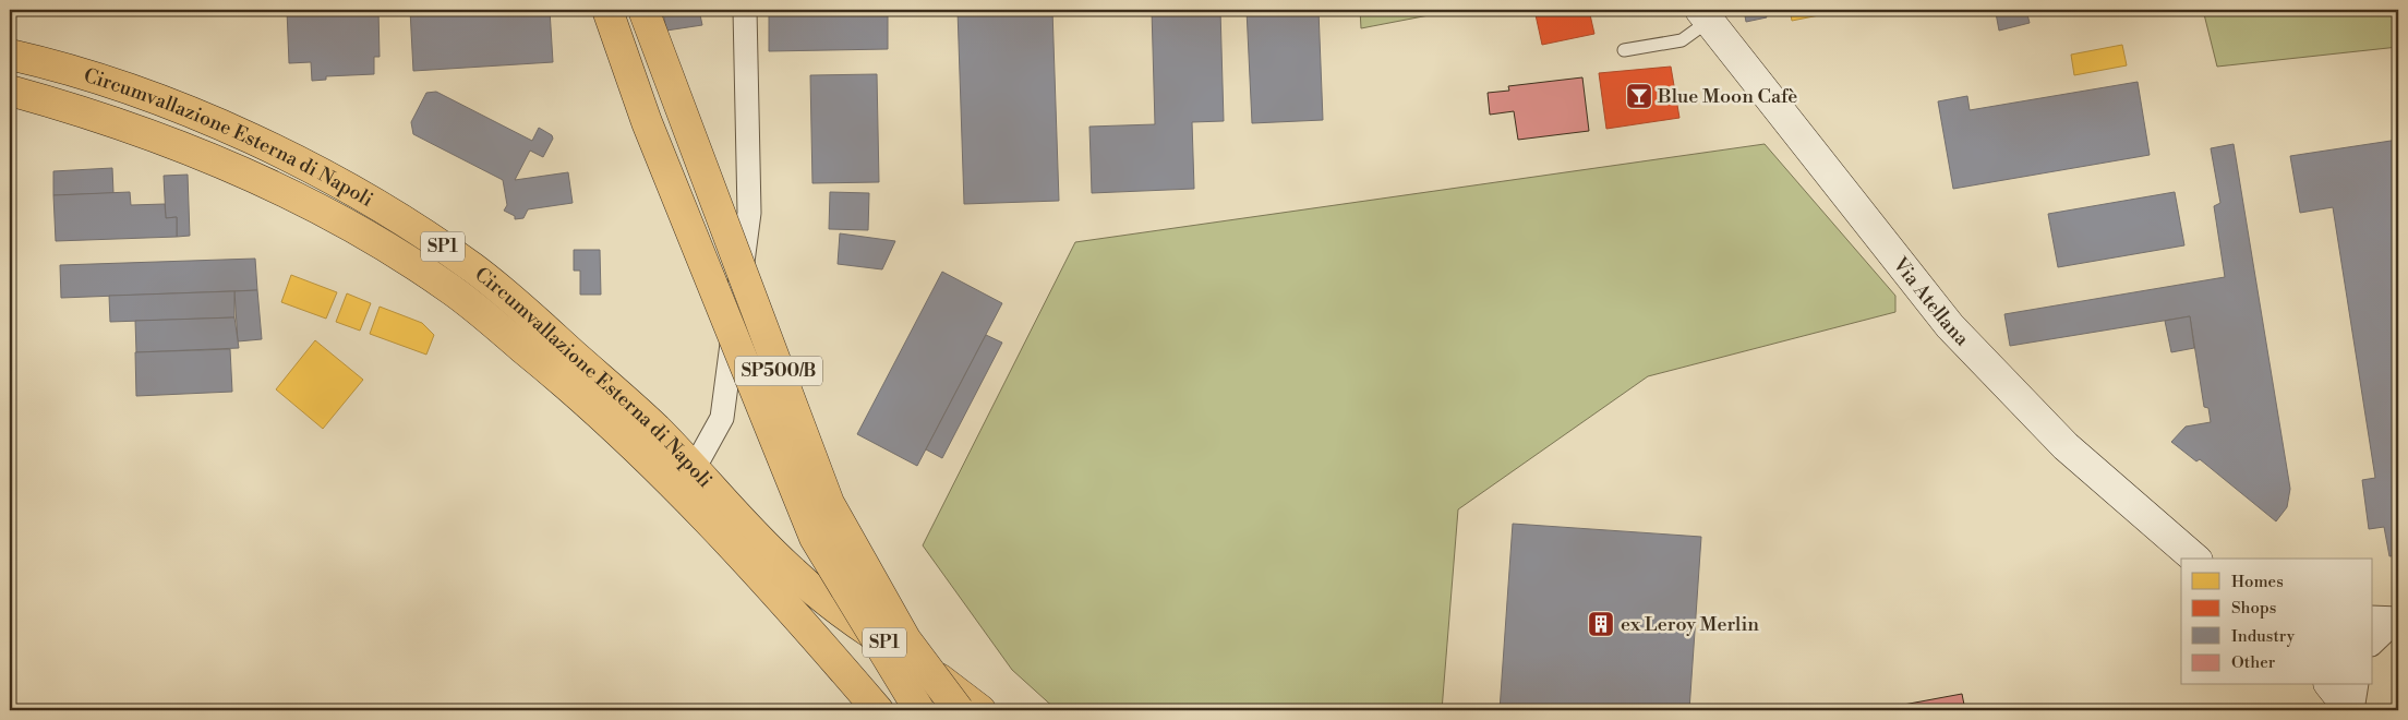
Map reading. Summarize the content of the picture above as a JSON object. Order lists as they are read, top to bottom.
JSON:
{
  "streets": {
    "highway": ["Circumvallazione Esterna di Napoli", "SP1", "SP500/B"],
    "main road": ["Via Atellana"]
  },
  "places": {
    "bar": ["Blue Moon Cafè"],
    "building": ["ex Leroy Merlin"]
  },
  "legend": [
    "Homes",
    "Shops",
    "Industry",
    "Other"
  ]
}
